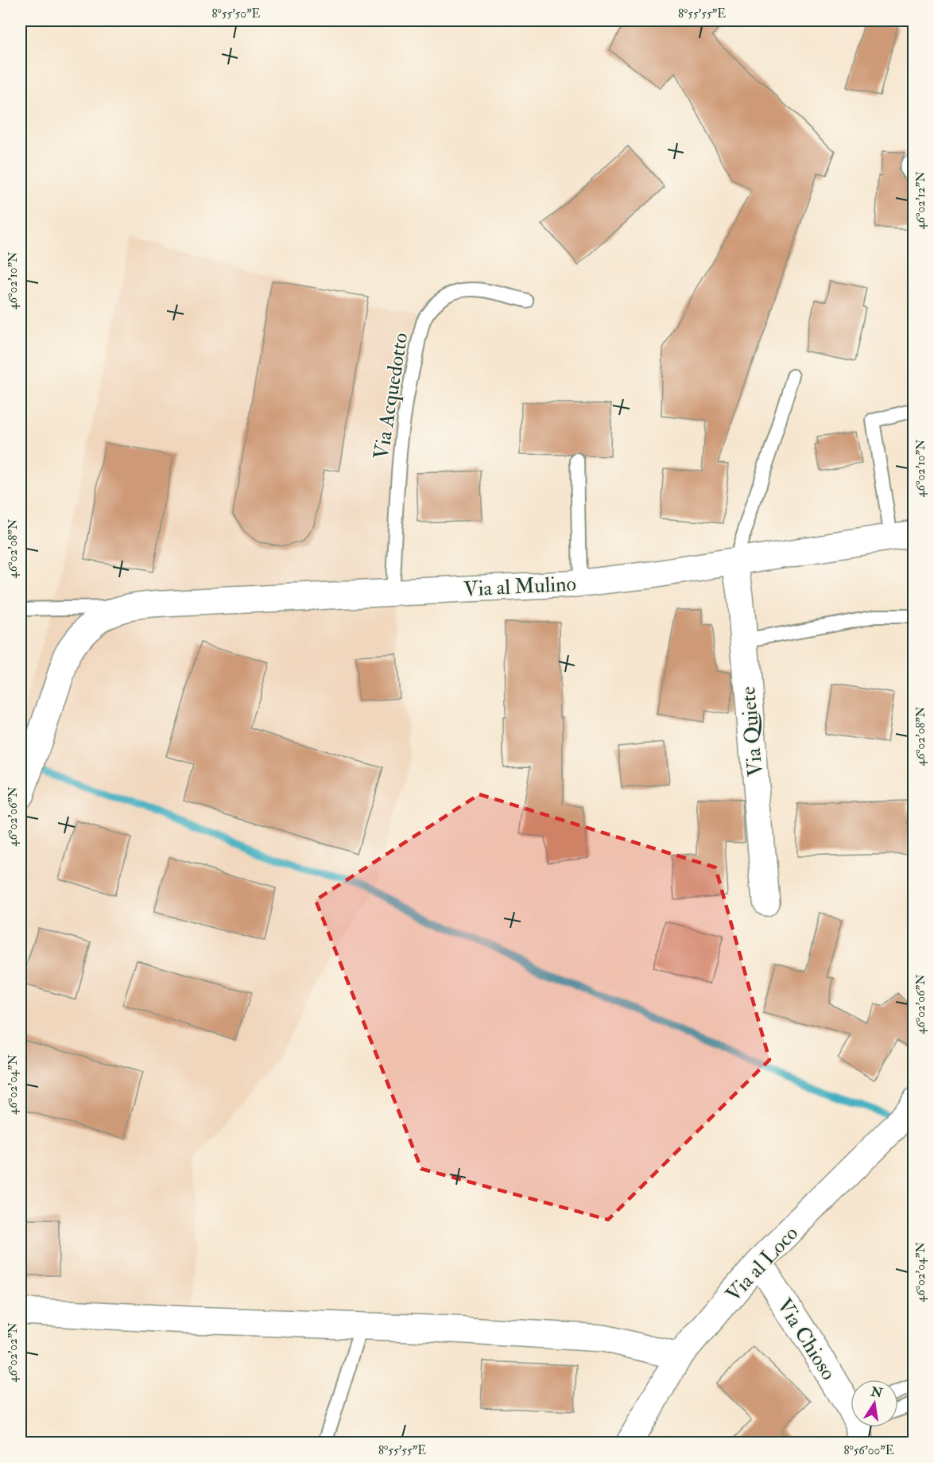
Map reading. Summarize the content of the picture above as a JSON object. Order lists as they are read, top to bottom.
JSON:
{
  "streets": {
    "street": [
      "Via al Mulino",
      "Via Quiete",
      "Via al Loco",
      "Via Chioso"
    ],
    "lane": ["Via Acquedotto"]
  },
  "crossings": [
    ["Via Acquedotto", "Via al Mulino"],
    ["Via al Mulino", "Via Quiete"],
    ["Via al Loco", "Via Chioso"]
  ],
  "north": "top",
  "coordinates": [
    "8°55'50\"E",
    "8°55'55\"E",
    "46°02'12\"N",
    "46°02'10\"N",
    "46°02'08\"N",
    "46°02'06\"N",
    "46°02'04\"N",
    "46°02'02\"N",
    "8°56'00\"E"
  ]
}
